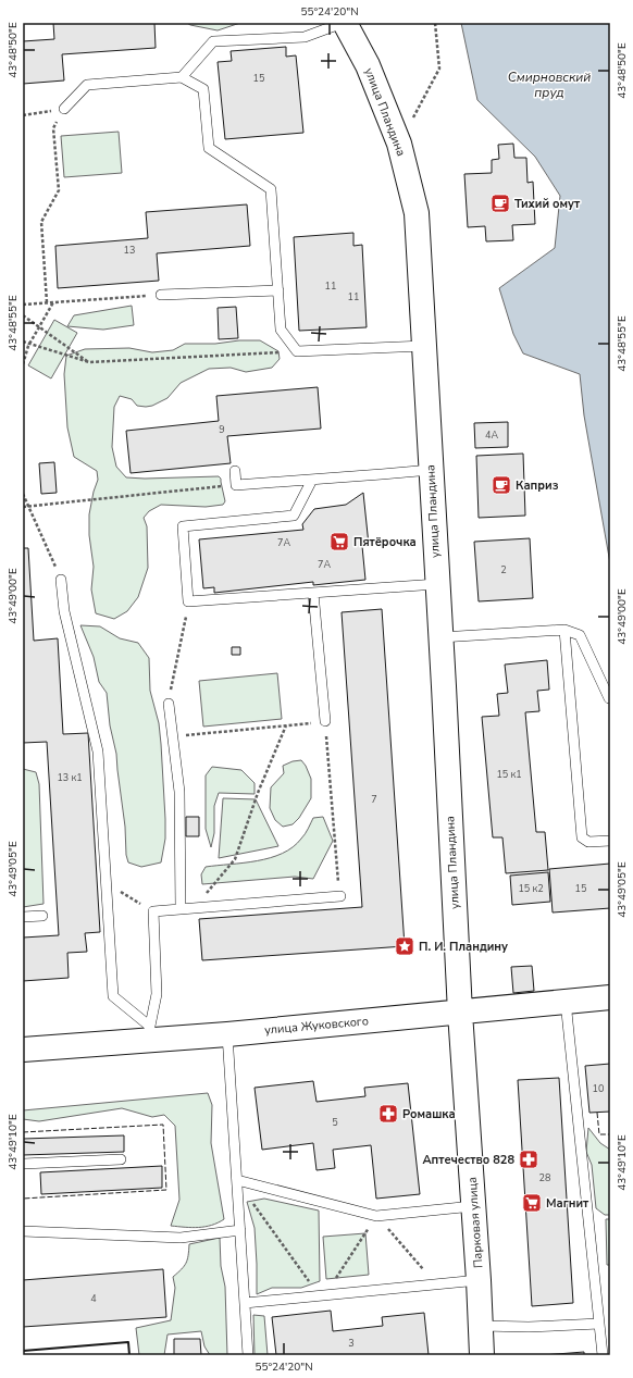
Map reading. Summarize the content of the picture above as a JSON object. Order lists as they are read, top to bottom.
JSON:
{
  "streets": {
    "street": ["улица Пландина", "улица Жуковского", "Парковая улица"]
  },
  "crossings": [
    ["улица Пландина", "улица Жуковского"],
    ["улица Пландина", "Парковая улица"],
    ["улица Жуковского", "Парковая улица"]
  ],
  "water": ["Смирновский пруд"],
  "places": {
    "cafe": ["Тихий омут", "Каприз"],
    "supermarket": ["Пятёрочка", "Магнит"],
    "place": ["П. И. Пландину"],
    "pharmacy": ["Ромашка", "Аптечество 828"]
  },
  "house_numbers": [
    "15",
    "13",
    "11",
    "11",
    "9",
    "4А",
    "7А",
    "7А",
    "2",
    "15 к1",
    "13 к1",
    "7",
    "15 к2",
    "15",
    "10",
    "5",
    "28",
    "4",
    "3"
  ],
  "coordinates": [
    "55°24'20\"N",
    "43°48'50\"E",
    "43°48'55\"E",
    "43°49'00\"E",
    "43°49'05\"E",
    "43°49'10\"E"
  ]
}
